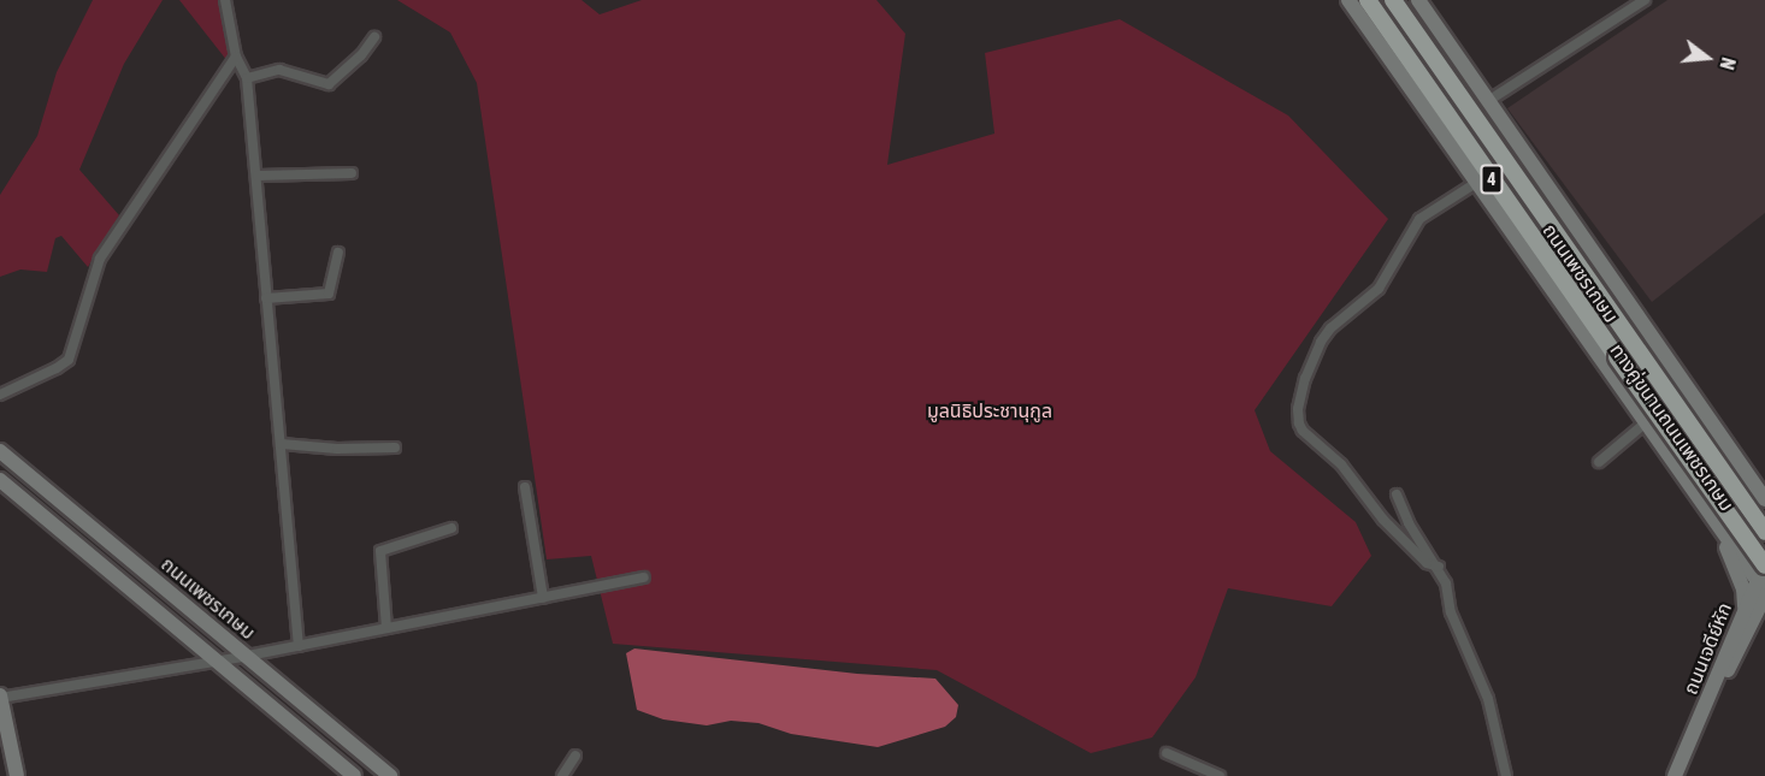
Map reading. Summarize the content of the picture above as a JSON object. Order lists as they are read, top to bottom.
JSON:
{
  "streets": {
    "highway": ["4", "ถนนเพชรเกษม"],
    "main road": ["ทางคู่ขนานถนนเพชรเกษม", "ถนนเจดีย์หัก"]
  },
  "crossings": [
    ["ถนนเพชรเกษม", "ทางคู่ขนานถนนเพชรเกษม"],
    ["ถนนเพชรเกษม", "ถนนเจดีย์หัก"],
    ["ทางคู่ขนานถนนเพชรเกษม", "ถนนเจดีย์หัก"]
  ],
  "parks": ["มูลนิธิประชานุกูล"],
  "north": "right"
}
